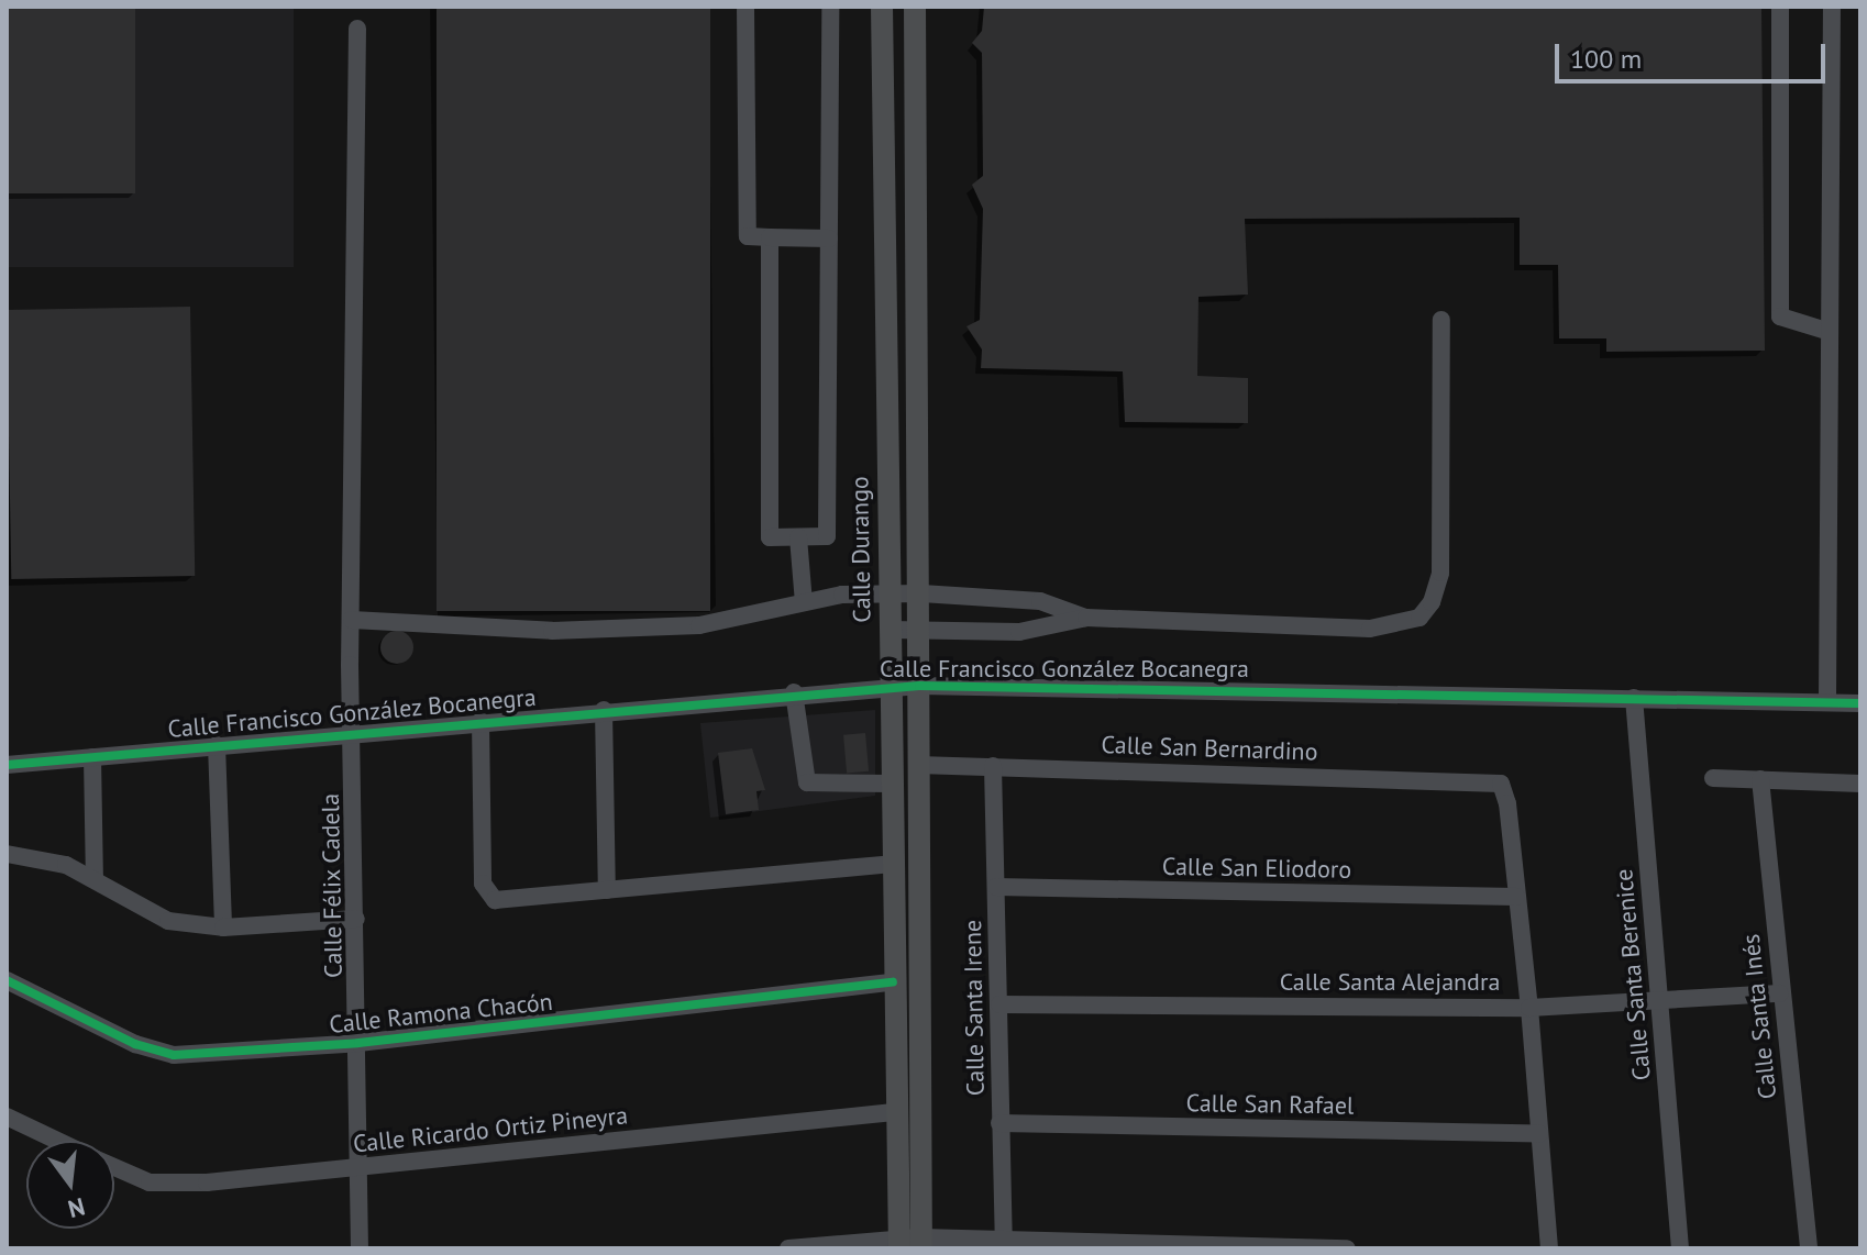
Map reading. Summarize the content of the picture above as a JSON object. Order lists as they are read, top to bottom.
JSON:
{
  "streets": {
    "main road": ["Calle Durango"],
    "street": [
      "Calle Francisco González Bocanegra",
      "Calle San Bernardino",
      "Calle San Eliodoro",
      "Calle Félix Cadela",
      "Calle Santa Berenice",
      "Calle Santa Alejandra",
      "Calle Santa Irene",
      "Calle Ramona Chacón",
      "Calle Santa Inés",
      "Calle San Rafael",
      "Calle Ricardo Ortiz Pineyra"
    ]
  },
  "crossings": [
    ["Calle Durango", "Calle Francisco González Bocanegra"],
    ["Calle Durango", "Calle Ramona Chacón"],
    ["Calle Durango", "Calle Ricardo Ortiz Pineyra"],
    ["Calle Francisco González Bocanegra", "Calle Félix Cadela"],
    ["Calle Francisco González Bocanegra", "Calle Santa Berenice"],
    ["Calle San Bernardino", "Calle San Eliodoro"],
    ["Calle San Bernardino", "Calle Santa Irene"],
    ["Calle San Eliodoro", "Calle Santa Irene"],
    ["Calle Félix Cadela", "Calle Ramona Chacón"],
    ["Calle Félix Cadela", "Calle Ricardo Ortiz Pineyra"],
    ["Calle Santa Berenice", "Calle Santa Alejandra"],
    ["Calle Santa Alejandra", "Calle Santa Irene"],
    ["Calle Santa Alejandra", "Calle Santa Inés"],
    ["Calle Santa Irene", "Calle San Rafael"]
  ],
  "scale_bar": "100 m",
  "north": "bottom"
}
